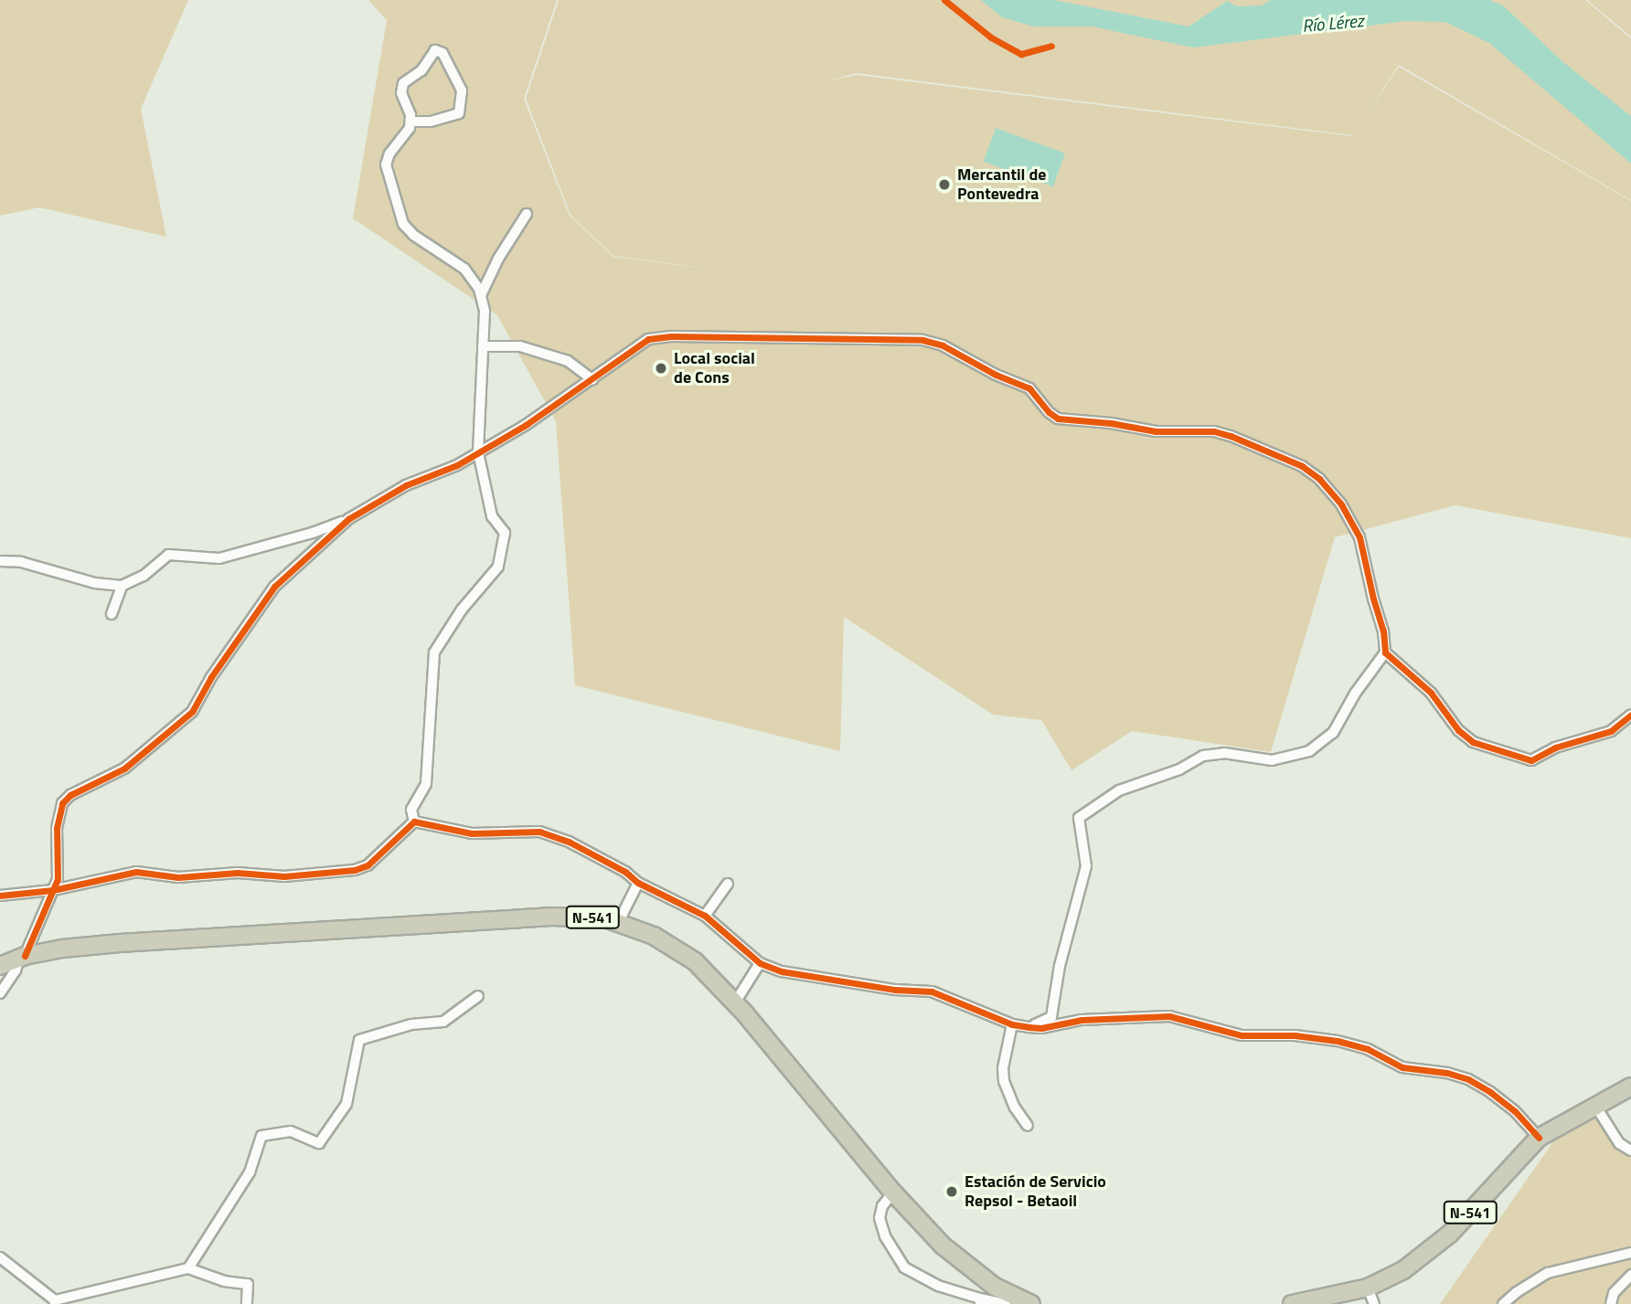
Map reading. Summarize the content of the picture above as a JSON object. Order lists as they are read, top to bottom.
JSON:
{
  "streets": {
    "highway": ["N-541"]
  },
  "water": ["Río Lérez"],
  "places": ["Mercantil de Pontevedra", "Local social de Cons", "Estación de Servicio Repsol - Betaoil"]
}
